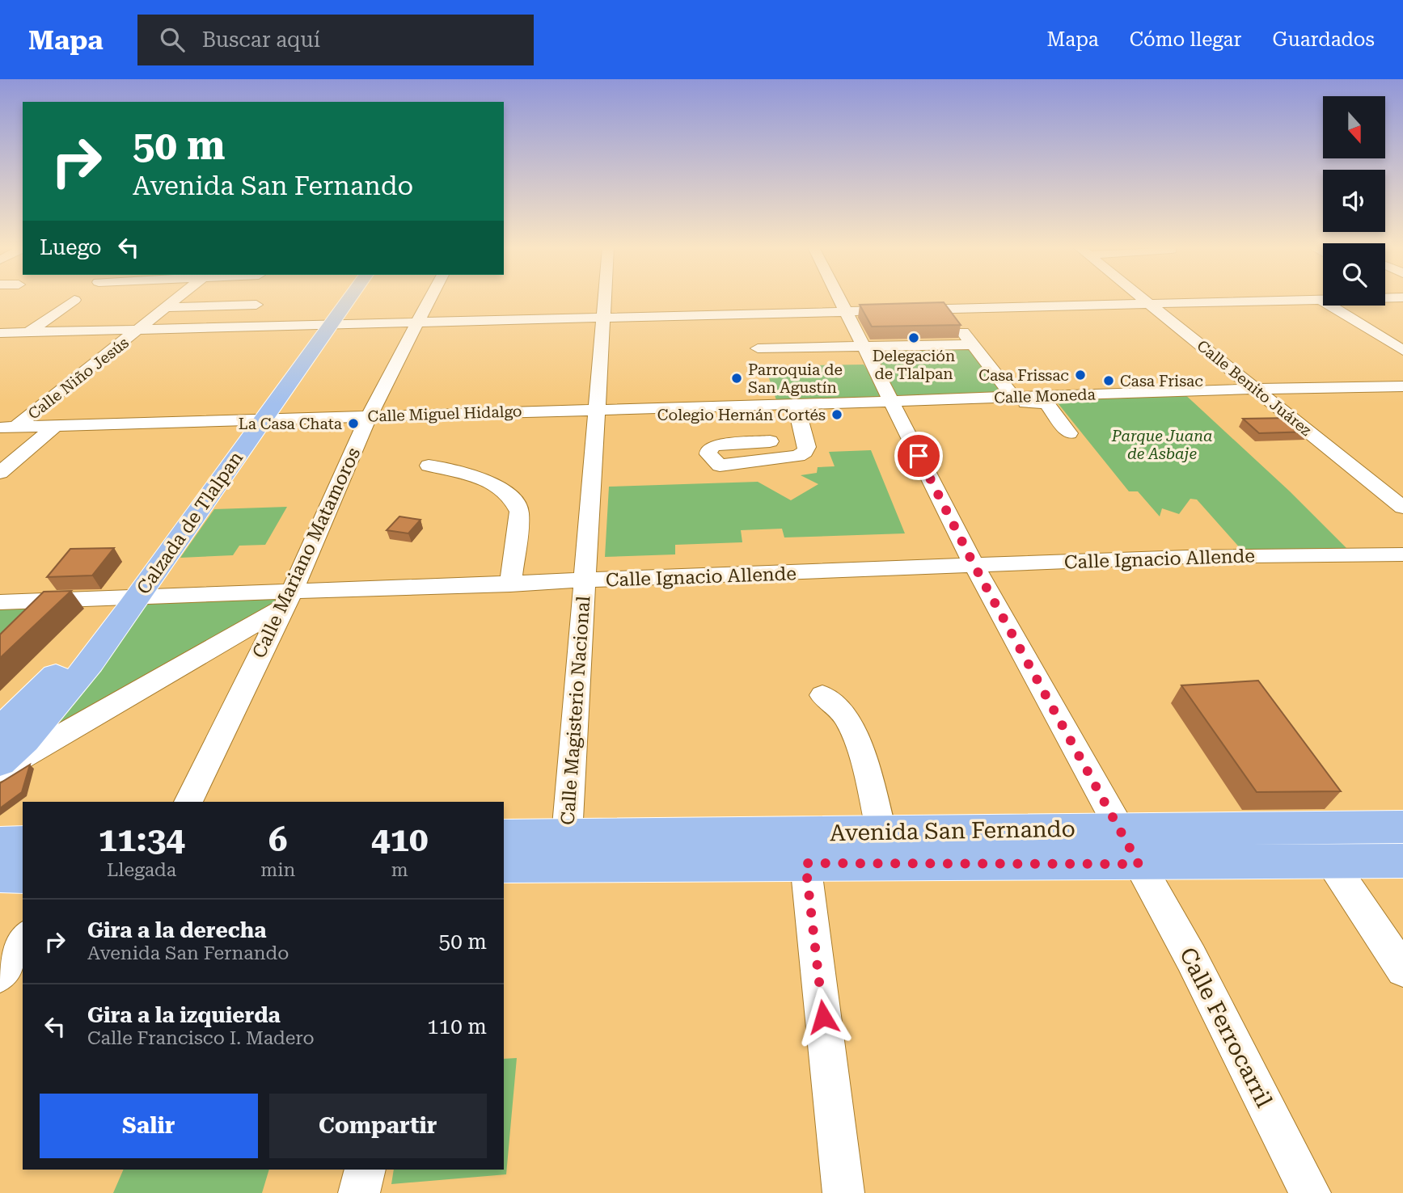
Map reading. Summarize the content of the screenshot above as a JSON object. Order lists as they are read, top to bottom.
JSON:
{
  "streets": {
    "main road": ["Calzada de Tlalpan", "Avenida San Fernando"],
    "street": [
      "Calle Niño Jesús",
      "Calle Benito Juárez",
      "Calle Moneda",
      "Calle Miguel Hidalgo",
      "Calle Mariano Matamoros",
      "Calle Ignacio Allende",
      "Calle Magisterio Nacional",
      "Calle Ferrocarril"
    ]
  },
  "crossings": [
    ["Calle Niño Jesús", "Calle Miguel Hidalgo"],
    ["Calle Benito Juárez", "Calle Moneda"],
    ["Calle Moneda", "Calle Miguel Hidalgo"],
    ["Calle Moneda", "Calle Ferrocarril"],
    ["Calle Miguel Hidalgo", "Calzada de Tlalpan"],
    ["Calle Miguel Hidalgo", "Calle Mariano Matamoros"],
    ["Calle Miguel Hidalgo", "Calle Magisterio Nacional"],
    ["Calle Miguel Hidalgo", "Calle Ferrocarril"],
    ["Calzada de Tlalpan", "Calle Ignacio Allende"],
    ["Calle Mariano Matamoros", "Calle Ignacio Allende"],
    ["Calle Ignacio Allende", "Calle Magisterio Nacional"],
    ["Calle Ignacio Allende", "Calle Ferrocarril"],
    ["Calle Magisterio Nacional", "Avenida San Fernando"],
    ["Avenida San Fernando", "Calle Ferrocarril"]
  ],
  "parks": ["Parque Juana de Asbaje"],
  "places": [
    "Delegación de Tlalpan",
    "Casa Frissac",
    "Parroquia de San Agustín",
    "Casa Frisac",
    "Colegio Hernán Cortés",
    "La Casa Chata"
  ],
  "north": "bottom",
  "page": {
    "header": "Mapa",
    "search": "Buscar aquí",
    "nav": ["Mapa", "Cómo llegar", "Guardados"],
    "turn": ["50 m", "Avenida San Fernando"],
    "then": "Luego",
    "eta": [
      "11:34",
      "Llegada",
      "6",
      "min",
      "410",
      "m"
    ],
    "list": [
      {
        "name": "Gira a la derecha",
        "note": "Avenida San Fernando",
        "value": "50 m"
      },
      {
        "name": "Gira a la izquierda",
        "note": "Calle Francisco I. Madero",
        "value": "110 m"
      }
    ],
    "buttons": ["Salir", "Compartir"]
  }
}
